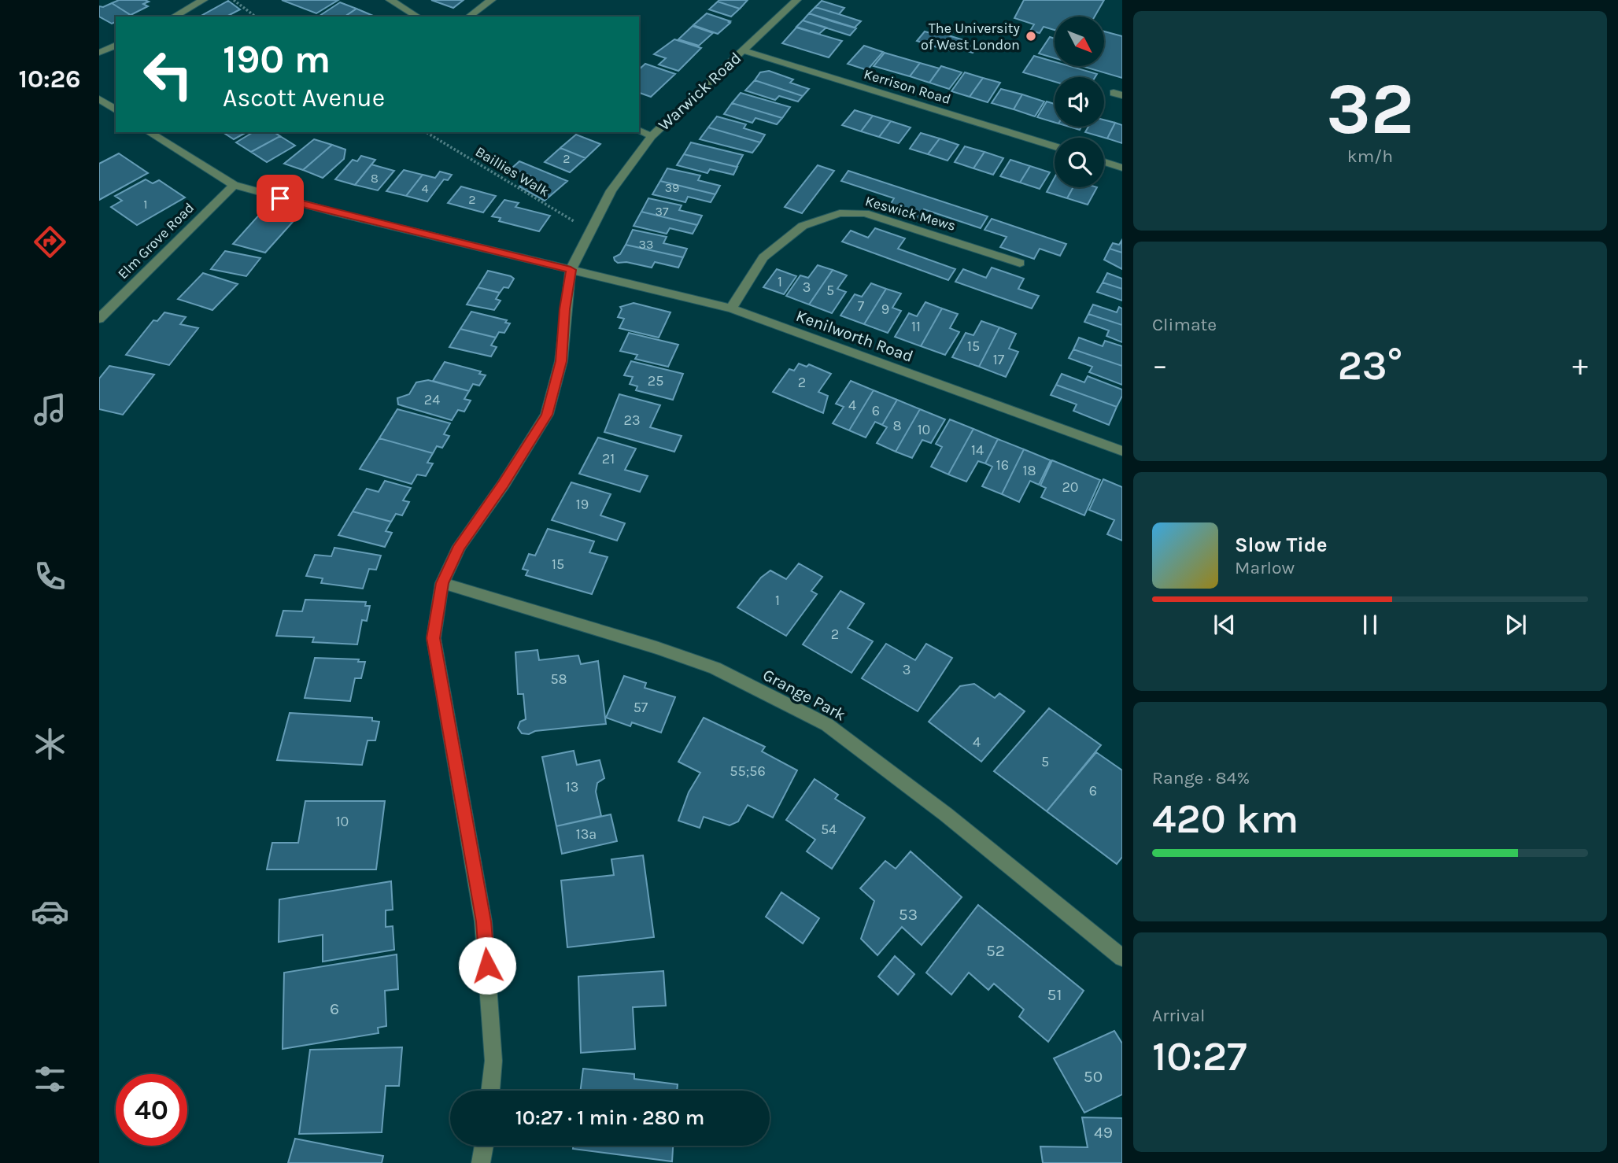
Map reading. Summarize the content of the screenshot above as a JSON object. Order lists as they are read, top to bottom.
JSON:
{
  "streets": {
    "street": [
      "Kerrison Road",
      "Warwick Road",
      "Keswick Mews",
      "Elm Grove Road",
      "Kenilworth Road",
      "Grange Park"
    ],
    "path": ["Baillies Walk"]
  },
  "crossings": [
    ["Kerrison Road", "Warwick Road"],
    ["Warwick Road", "Baillies Walk"],
    ["Warwick Road", "Kenilworth Road"],
    ["Warwick Road", "Grange Park"],
    ["Keswick Mews", "Kenilworth Road"],
    ["Elm Grove Road", "Kenilworth Road"]
  ],
  "places": ["The University of West London"],
  "house_numbers": [
    "2",
    "8",
    "39",
    "4",
    "2",
    "1",
    "37",
    "33",
    "1",
    "3",
    "5",
    "7",
    "9",
    "11",
    "15",
    "17",
    "25",
    "2",
    "24",
    "4",
    "6",
    "23",
    "8",
    "10",
    "14",
    "21",
    "16",
    "18",
    "20",
    "19",
    "15",
    "1",
    "2",
    "3",
    "58",
    "57",
    "4",
    "5",
    "55;56",
    "13",
    "6",
    "10",
    "54",
    "13a",
    "53",
    "52",
    "51",
    "6",
    "50",
    "49"
  ],
  "north": "bottom right",
  "page": {
    "tabs": "10:26",
    "tile": [
      ["32", "km/h"],
      "Climate",
      ["Range · 84%", "420 km"],
      ["Arrival", "10:27"]
    ],
    "turn": ["190 m", "Ascott Avenue"],
    "heat": ["−", "23°", "+"],
    "song": ["Slow Tide", "Marlow"],
    "limit": "40",
    "trip": "10:27 · 1 min · 280 m"
  }
}
